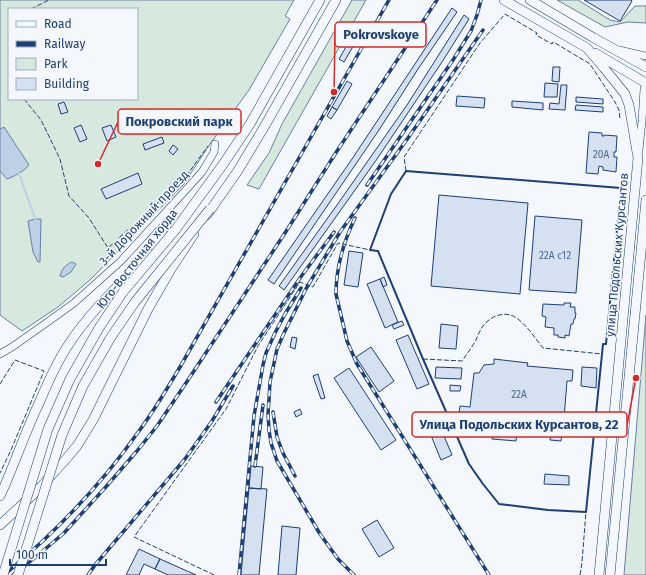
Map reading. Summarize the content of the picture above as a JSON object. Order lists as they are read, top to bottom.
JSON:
{
  "streets": {
    "main road": ["улица Подольских Курсантов", "Юго-Восточная хорда"],
    "street": ["3-й Дорожный проезд"]
  },
  "places": ["Pokrovskoye", "Покровский парк", "Улица Подольских Курсантов, 22"],
  "house_numbers": ["20А", "22А с12", "22А"],
  "legend": [
    "Road",
    "Railway",
    "Park",
    "Building"
  ],
  "scale_bar": "100 m"
}
